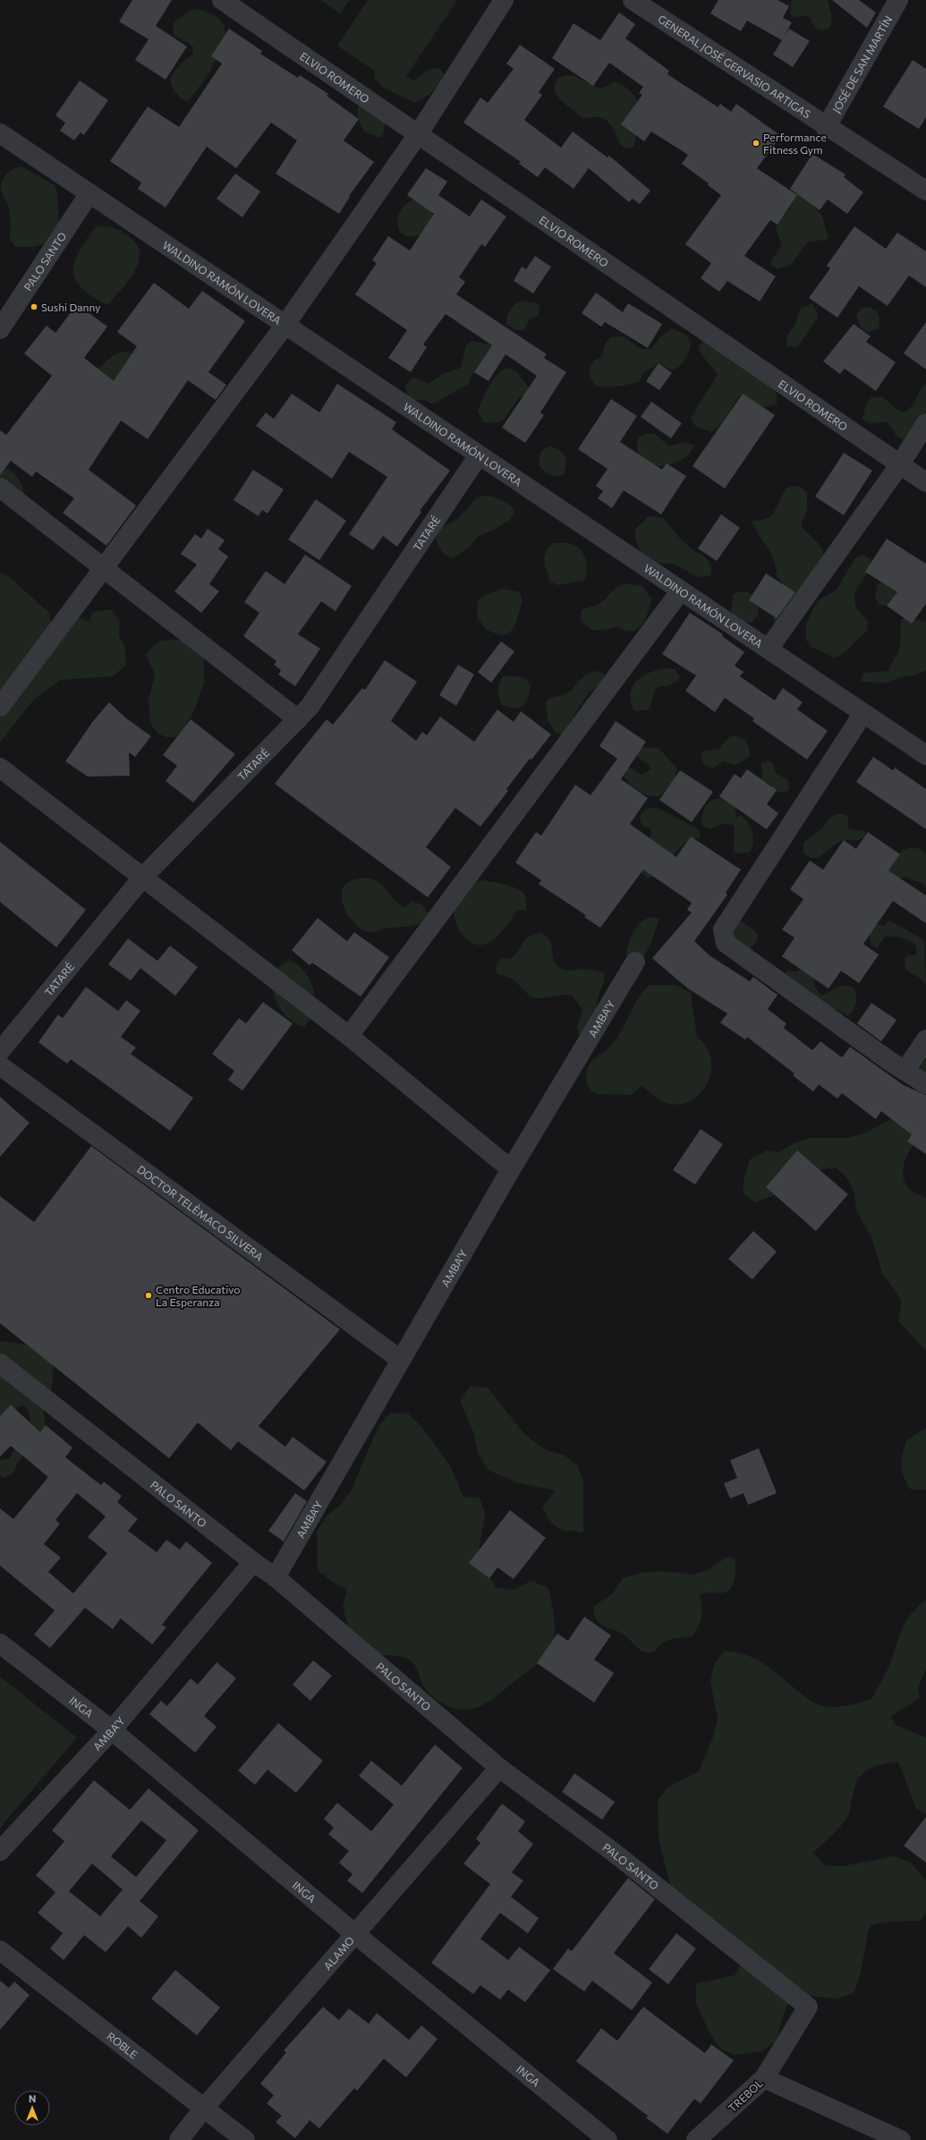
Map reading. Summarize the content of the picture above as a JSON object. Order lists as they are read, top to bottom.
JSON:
{
  "streets": {
    "street": [
      "JOSÉ DE SAN MARTÍN",
      "GENERAL JOSÉ GERVASIO ARTIGAS",
      "ELVIO ROMERO",
      "PALO SANTO",
      "WALDINO RAMÓN LOVERA",
      "TATARÉ",
      "AMBA'Y",
      "DOCTOR TELÈMACO SILVERA",
      "INGA",
      "ALAMO",
      "ROBLE",
      "TREBOL"
    ]
  },
  "crossings": [
    ["JOSÉ DE SAN MARTÍN", "GENERAL JOSÉ GERVASIO ARTIGAS"],
    ["PALO SANTO", "WALDINO RAMÓN LOVERA"],
    ["PALO SANTO", "AMBA'Y"],
    ["PALO SANTO", "ALAMO"],
    ["PALO SANTO", "TREBOL"],
    ["WALDINO RAMÓN LOVERA", "TATARÉ"],
    ["AMBA'Y", "DOCTOR TELÈMACO SILVERA"],
    ["AMBA'Y", "INGA"],
    ["INGA", "ALAMO"],
    ["ALAMO", "ROBLE"]
  ],
  "places": ["Performance Fitness Gym", "Sushi Danny", "Centro Educativo La Esperanza"],
  "north": "top"
}
